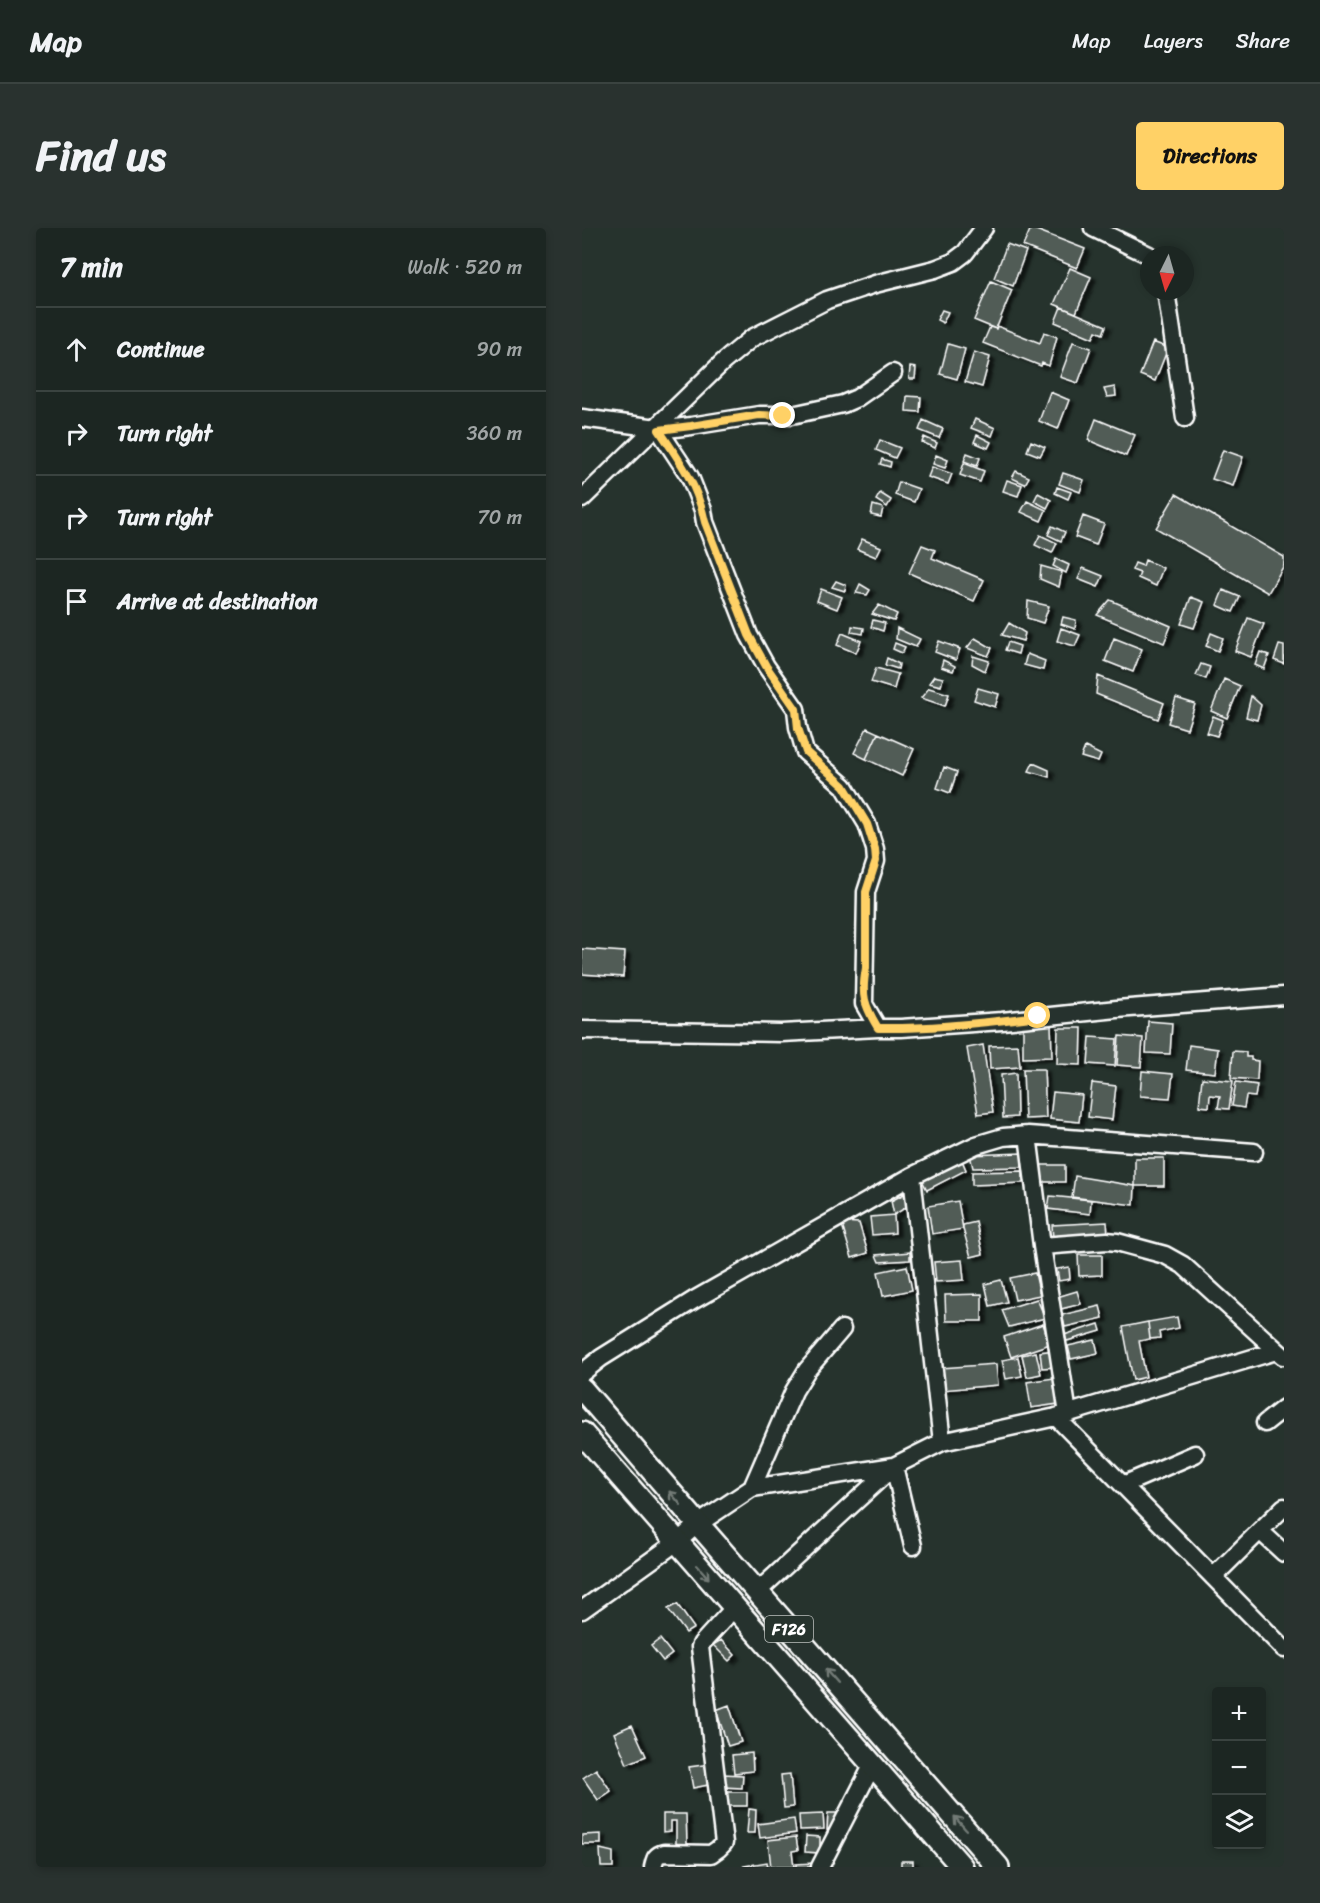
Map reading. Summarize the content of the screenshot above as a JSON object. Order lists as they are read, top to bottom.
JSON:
{
  "streets": {
    "main road": ["F126"]
  },
  "north": "bottom",
  "page": {
    "header": "Map",
    "nav": ["Map", "Layers", "Share"],
    "title": "Find us",
    "buttons": "Directions",
    "heading": ["7 min", "Walk · 520 m"],
    "list": [
      ["Continue", "90 m"],
      ["Turn right", "360 m"],
      ["Turn right", "70 m"],
      "Arrive at destination"
    ],
    "map_buttons": ["+", "−"]
  }
}
